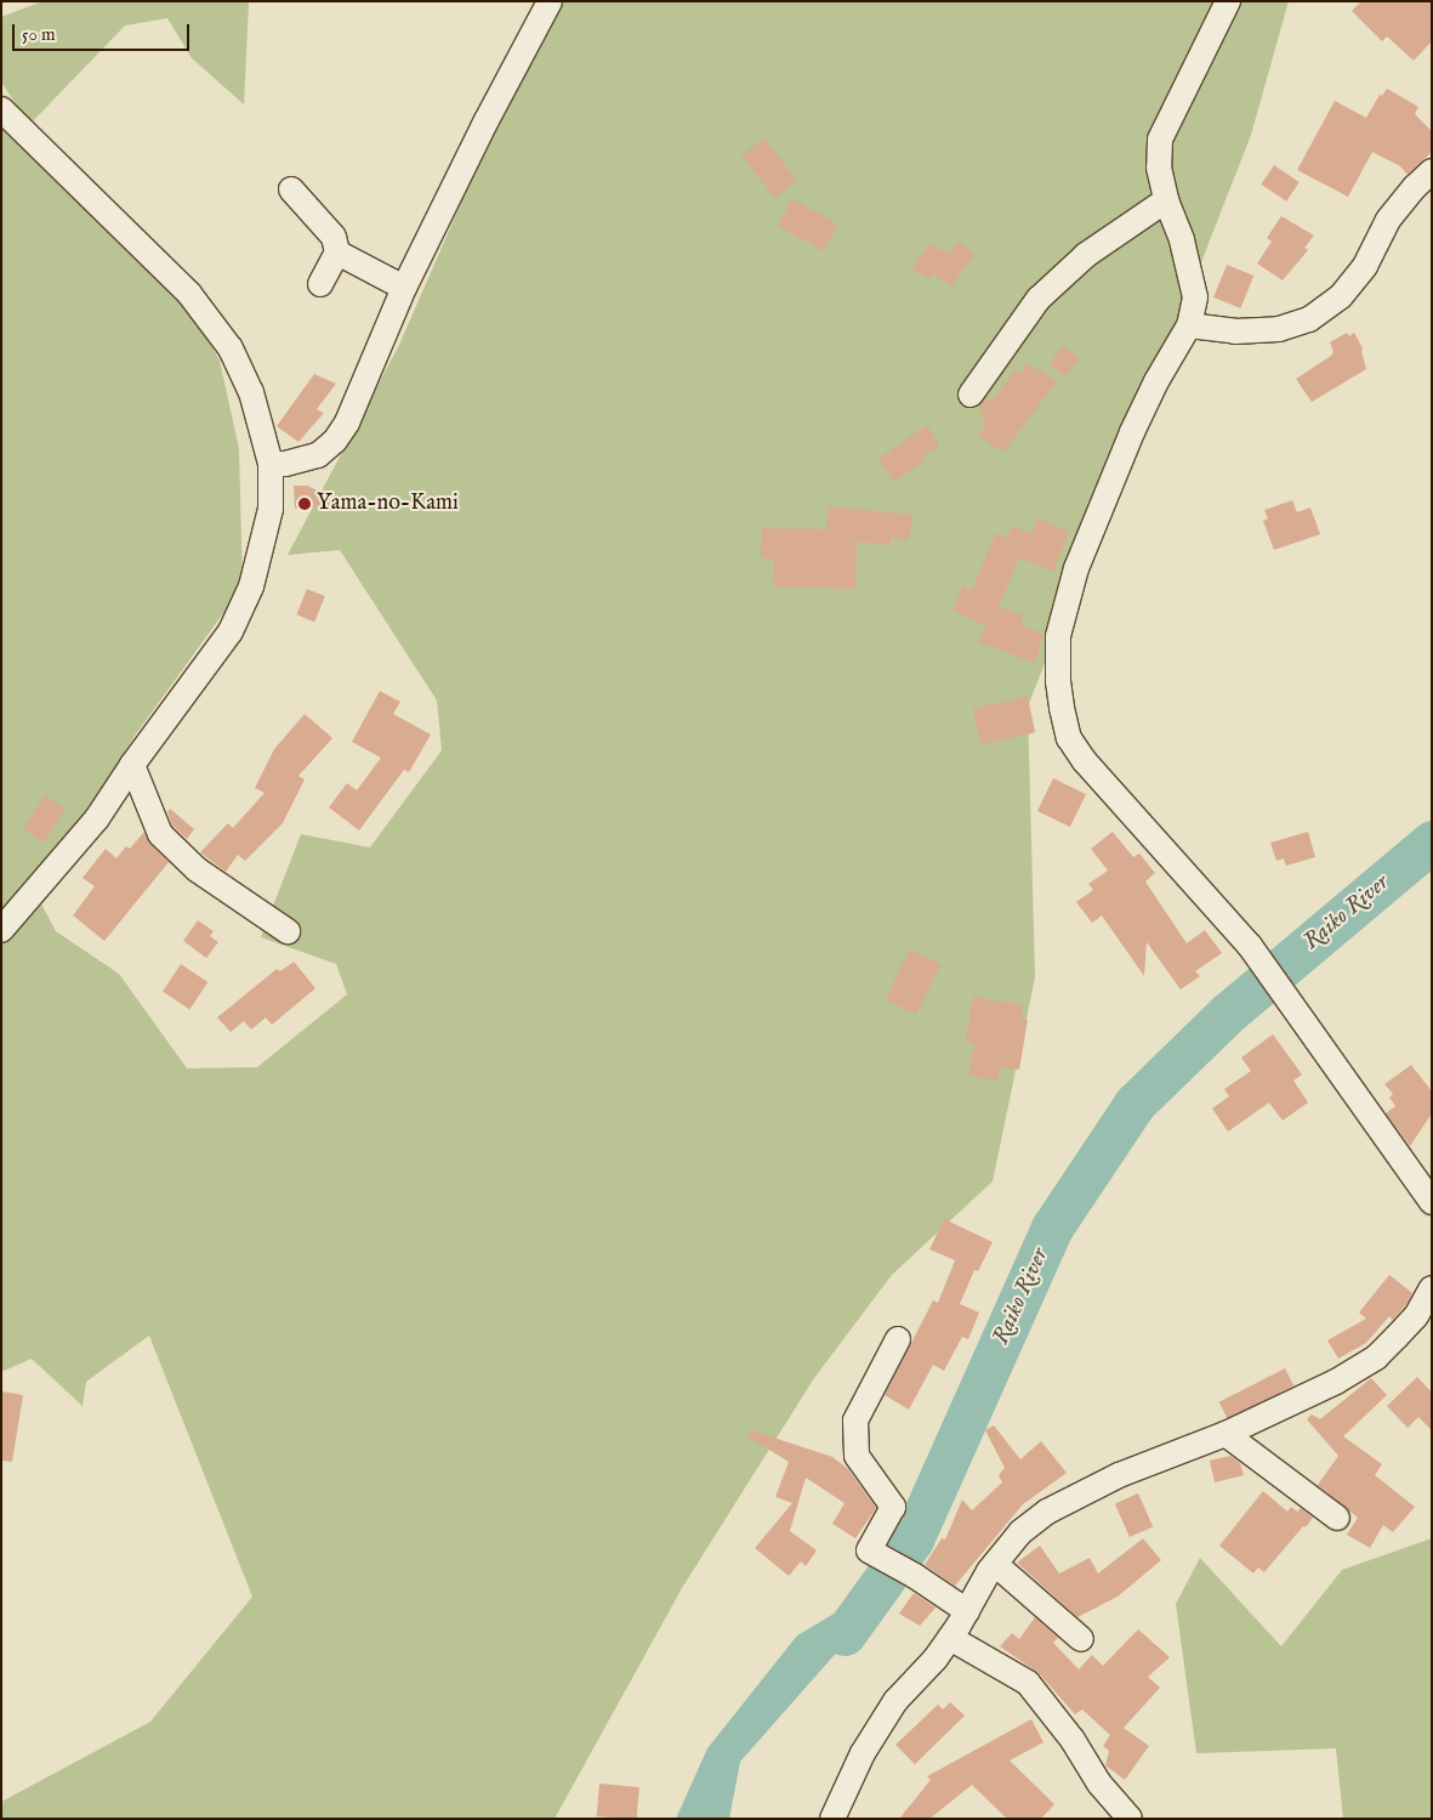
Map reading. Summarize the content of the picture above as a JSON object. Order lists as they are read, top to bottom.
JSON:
{
  "water": ["Raiko River"],
  "places": ["Yama-no-Kami"],
  "scale_bar": "50 m"
}
